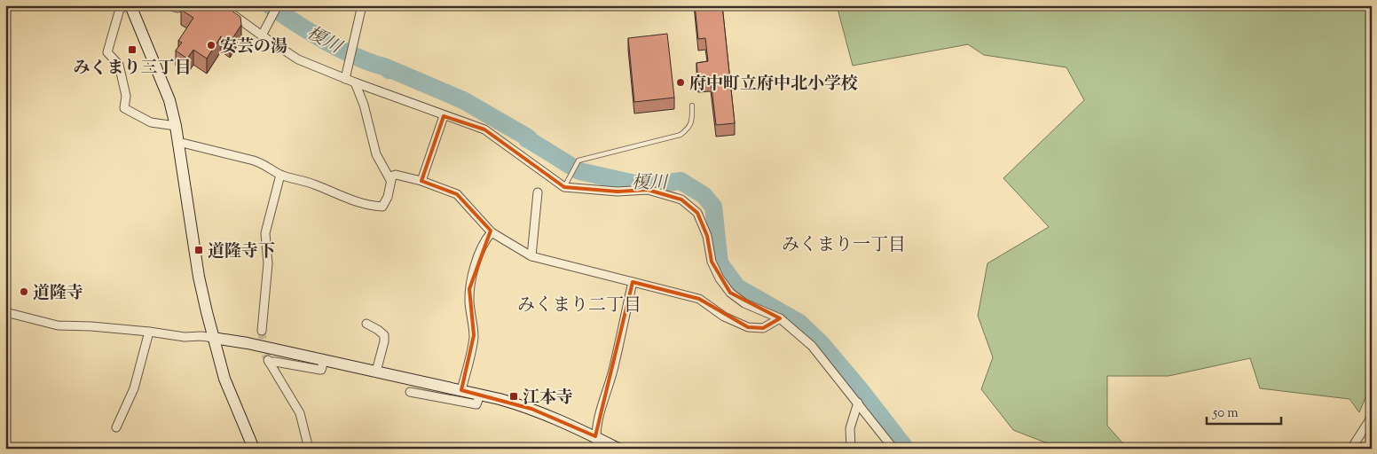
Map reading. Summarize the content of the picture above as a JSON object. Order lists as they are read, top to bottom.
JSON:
{
  "districts": ["みくまり一丁目", "みくまり二丁目"],
  "water": ["榎川"],
  "places": {
    "other": ["安芸の湯", "府中町立府中北小学校", "道隆寺"],
    "transit": ["みくまり三丁目", "道隆寺下", "江本寺"]
  },
  "scale_bar": "50 m"
}
